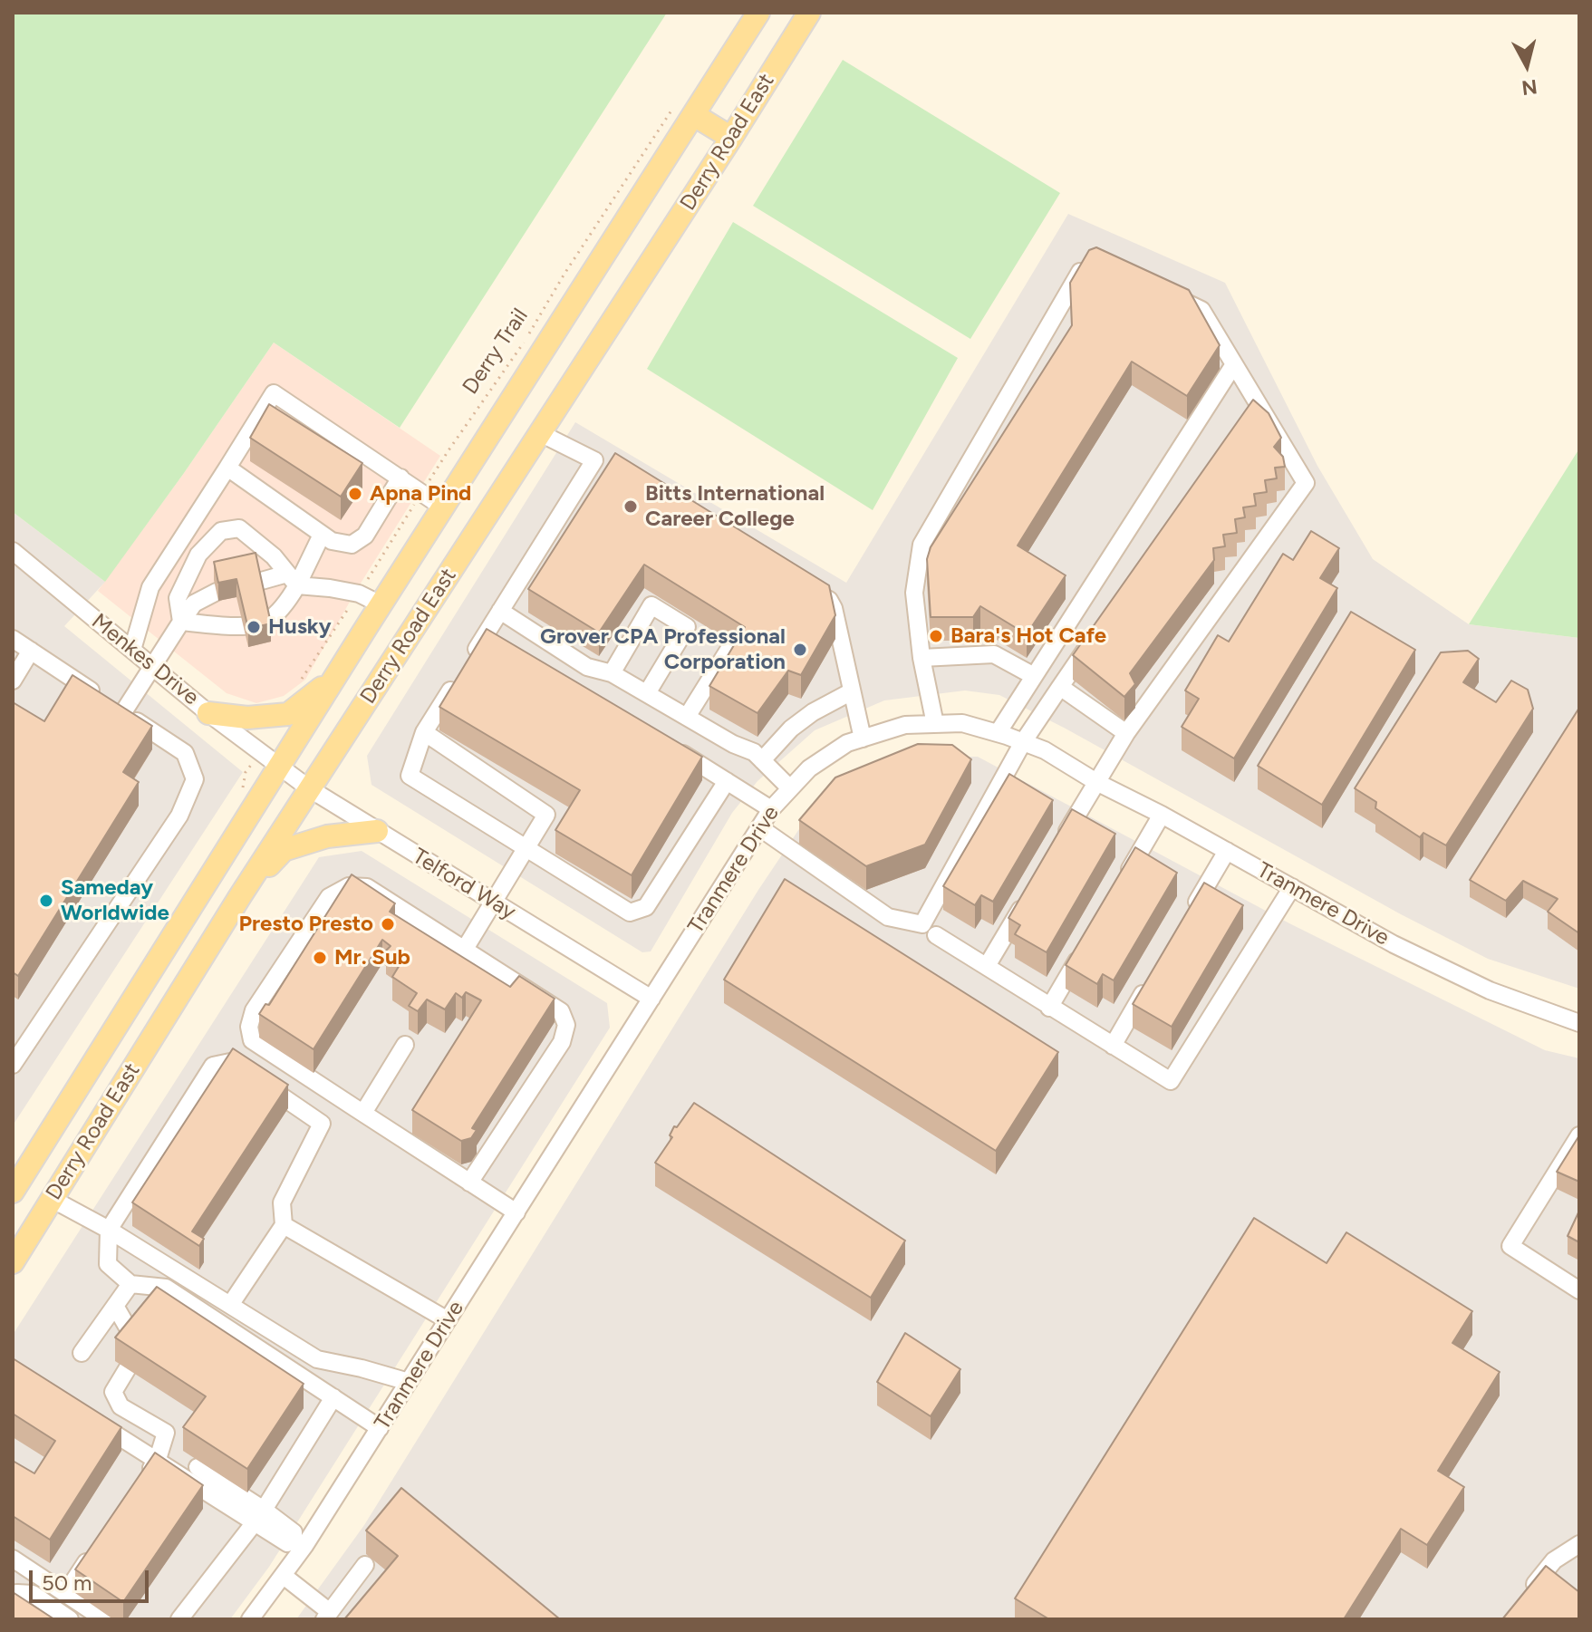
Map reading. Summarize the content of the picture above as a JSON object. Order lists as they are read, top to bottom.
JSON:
{
  "streets": {
    "main road": ["Derry Road East"],
    "street": ["Menkes Drive", "Tranmere Drive", "Telford Way"],
    "path": ["Derry Trail"]
  },
  "crossings": [
    ["Derry Road East", "Derry Trail"],
    ["Derry Road East", "Menkes Drive"],
    ["Derry Road East", "Telford Way"],
    ["Menkes Drive", "Telford Way"],
    ["Tranmere Drive", "Telford Way"]
  ],
  "places": [
    "Apna Pind",
    "Bitts International Career College",
    "Husky",
    "Bara's Hot Cafe",
    "Grover CPA Professional Corporation",
    "Sameday Worldwide",
    "Presto Presto",
    "Mr. Sub"
  ],
  "scale_bar": "50 m",
  "north": "bottom"
}
